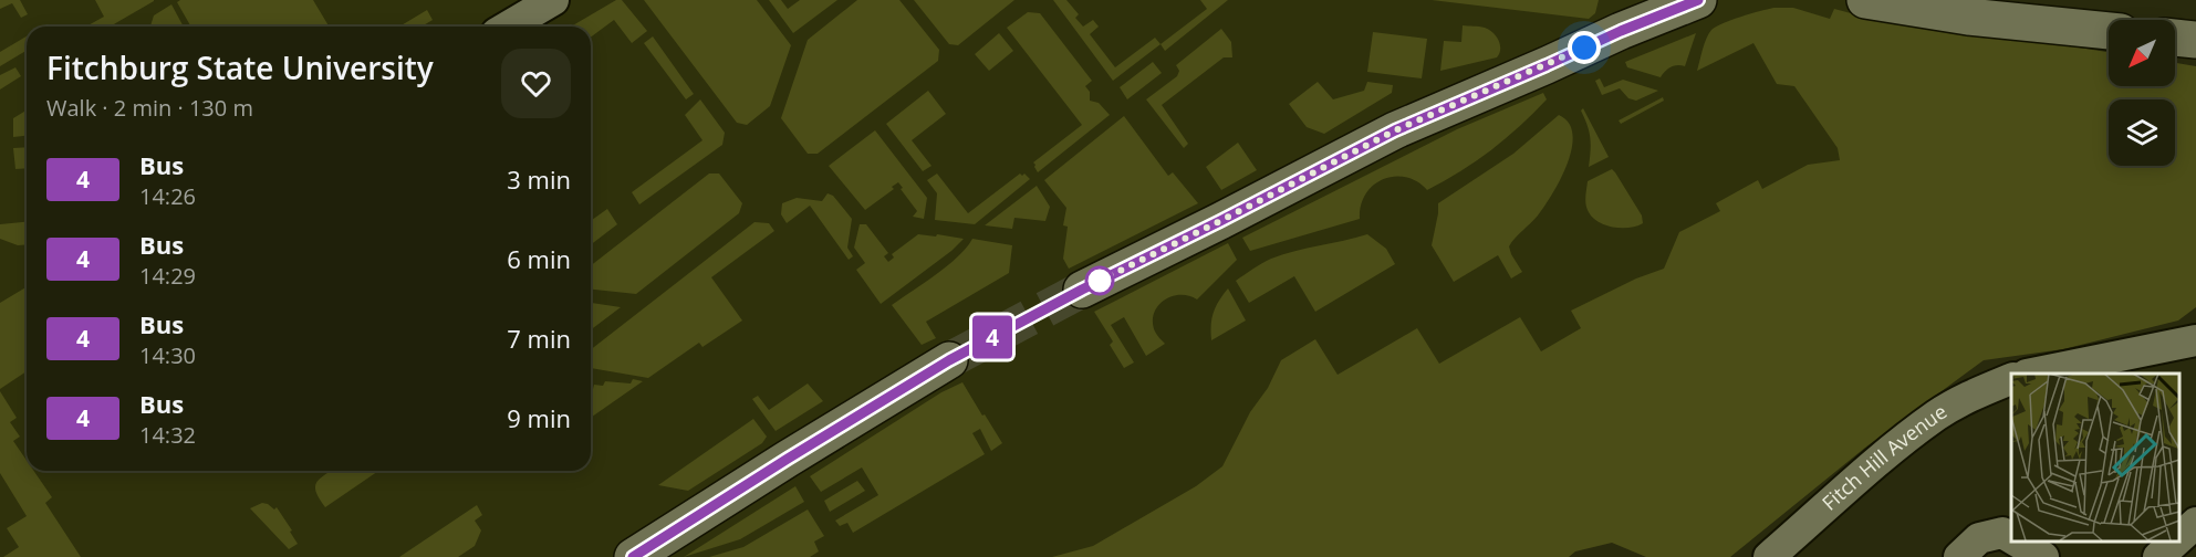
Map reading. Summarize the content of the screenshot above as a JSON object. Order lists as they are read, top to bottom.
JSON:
{
  "streets": {
    "street": ["Fitch Hill Avenue"]
  },
  "lines": ["bus line 4"],
  "north": "bottom left",
  "page": {
    "on_map": "4",
    "heading": ["Fitchburg State University", "Walk · 2 min · 130 m"],
    "list": [
      {
        "mark": "4",
        "name": "Bus",
        "note": "14:26",
        "value": "3 min"
      },
      {
        "mark": "4",
        "name": "Bus",
        "note": "14:29",
        "value": "6 min"
      },
      {
        "mark": "4",
        "name": "Bus",
        "note": "14:30",
        "value": "7 min"
      },
      {
        "mark": "4",
        "name": "Bus",
        "note": "14:32",
        "value": "9 min"
      }
    ]
  }
}
